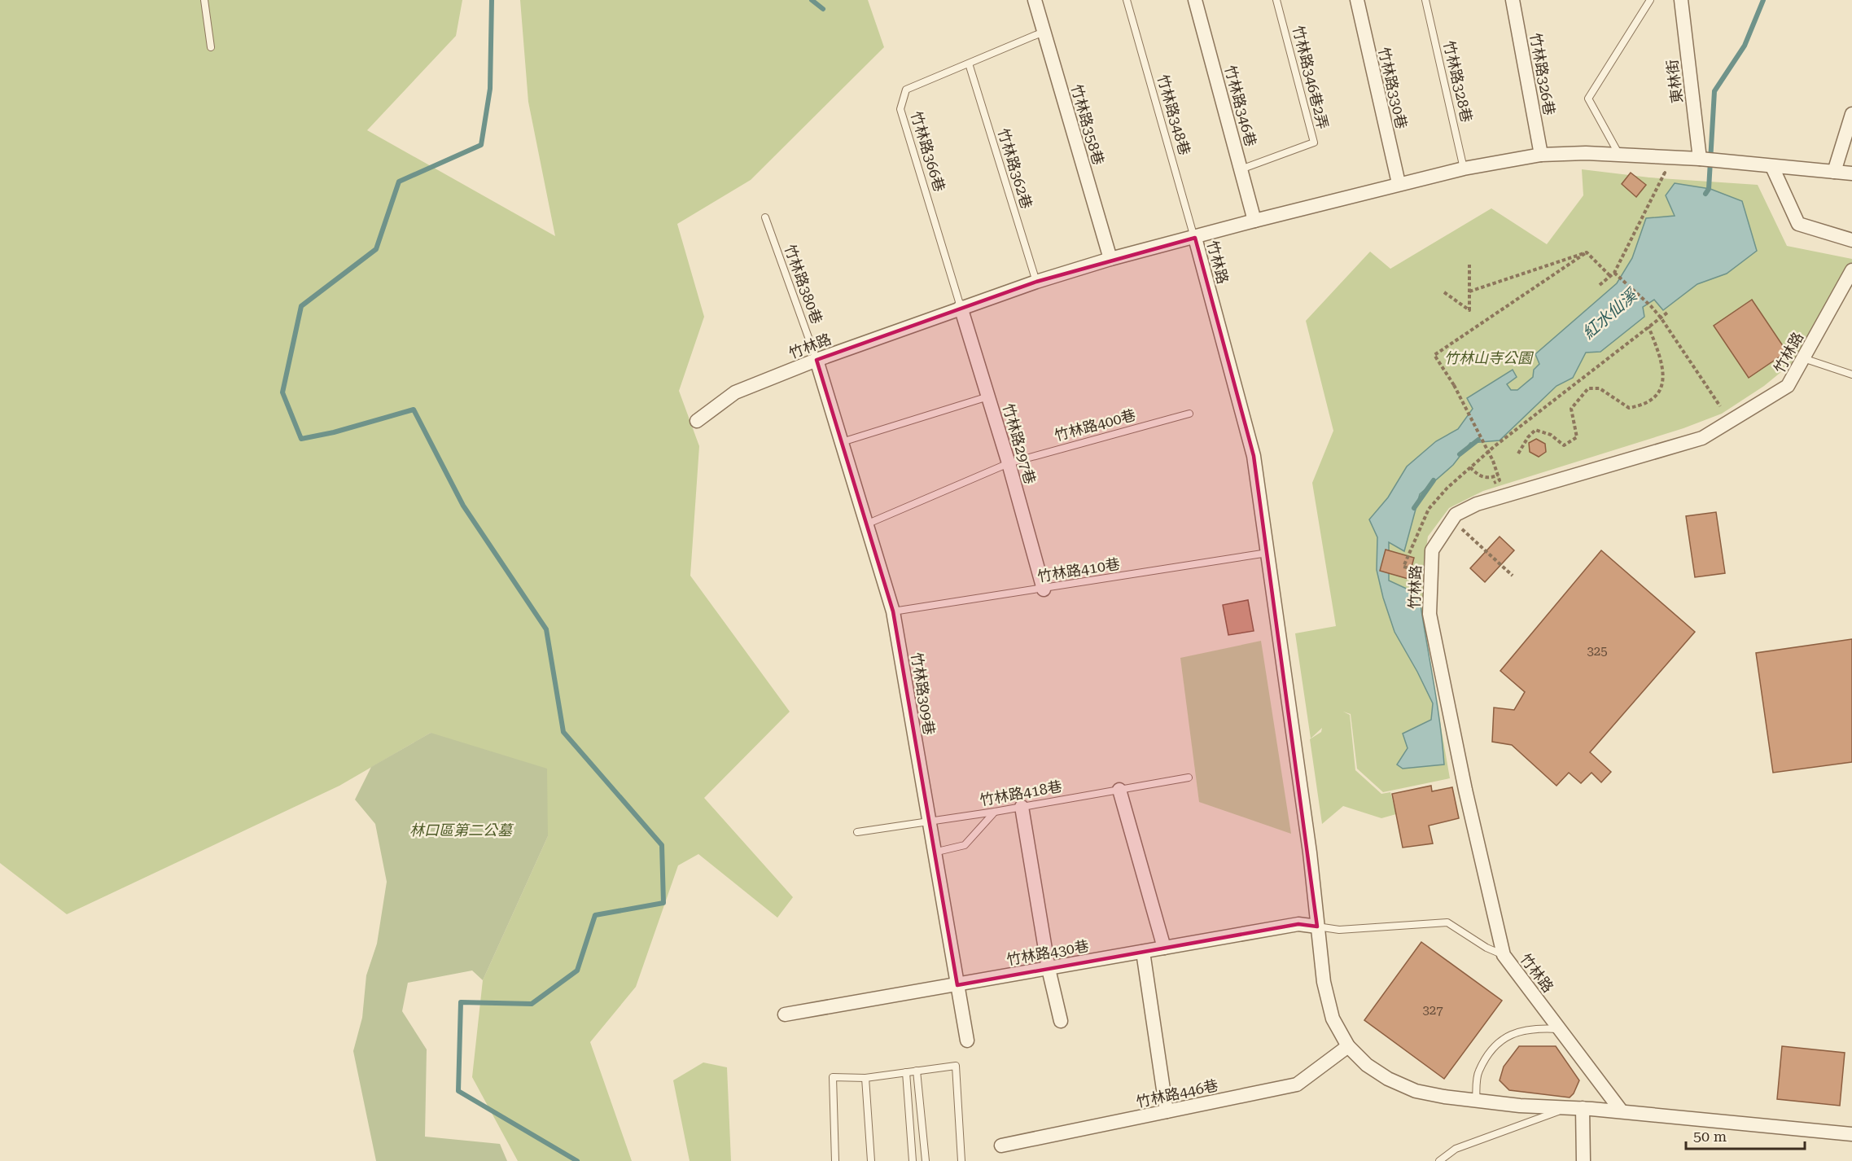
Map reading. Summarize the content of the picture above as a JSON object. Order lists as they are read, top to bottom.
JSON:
{
  "streets": {
    "street": [
      "竹林路326巷",
      "東林街",
      "竹林路330巷",
      "竹林路346巷",
      "竹林路358巷",
      "竹林路",
      "竹林路297巷",
      "竹林路309巷",
      "竹林路430巷",
      "竹林路446巷"
    ],
    "lane": [
      "竹林路346巷2弄",
      "竹林路328巷",
      "竹林路348巷",
      "竹林路366巷",
      "竹林路362巷",
      "竹林路380巷",
      "竹林路400巷",
      "竹林路410巷",
      "竹林路418巷"
    ]
  },
  "crossings": [
    ["竹林路326巷", "竹林路"],
    ["竹林路346巷2弄", "竹林路346巷"],
    ["竹林路328巷", "竹林路"],
    ["東林街", "竹林路"],
    ["竹林路330巷", "竹林路"],
    ["竹林路346巷", "竹林路"],
    ["竹林路348巷", "竹林路"],
    ["竹林路358巷", "竹林路366巷"],
    ["竹林路358巷", "竹林路"],
    ["竹林路366巷", "竹林路362巷"],
    ["竹林路366巷", "竹林路"],
    ["竹林路366巷", "竹林路297巷"],
    ["竹林路362巷", "竹林路"],
    ["竹林路", "竹林路380巷"],
    ["竹林路", "竹林路297巷"],
    ["竹林路", "竹林路410巷"],
    ["竹林路", "竹林路309巷"],
    ["竹林路", "竹林路430巷"],
    ["竹林路", "竹林路446巷"],
    ["竹林路380巷", "竹林路309巷"],
    ["竹林路400巷", "竹林路297巷"],
    ["竹林路400巷", "竹林路309巷"],
    ["竹林路297巷", "竹林路410巷"],
    ["竹林路410巷", "竹林路309巷"],
    ["竹林路309巷", "竹林路418巷"],
    ["竹林路309巷", "竹林路430巷"]
  ],
  "water": ["紅水仙溪"],
  "parks": ["竹林山寺公園", "林口區第二公墓"],
  "house_numbers": ["325", "327"],
  "scale_bar": "50 m"
}
